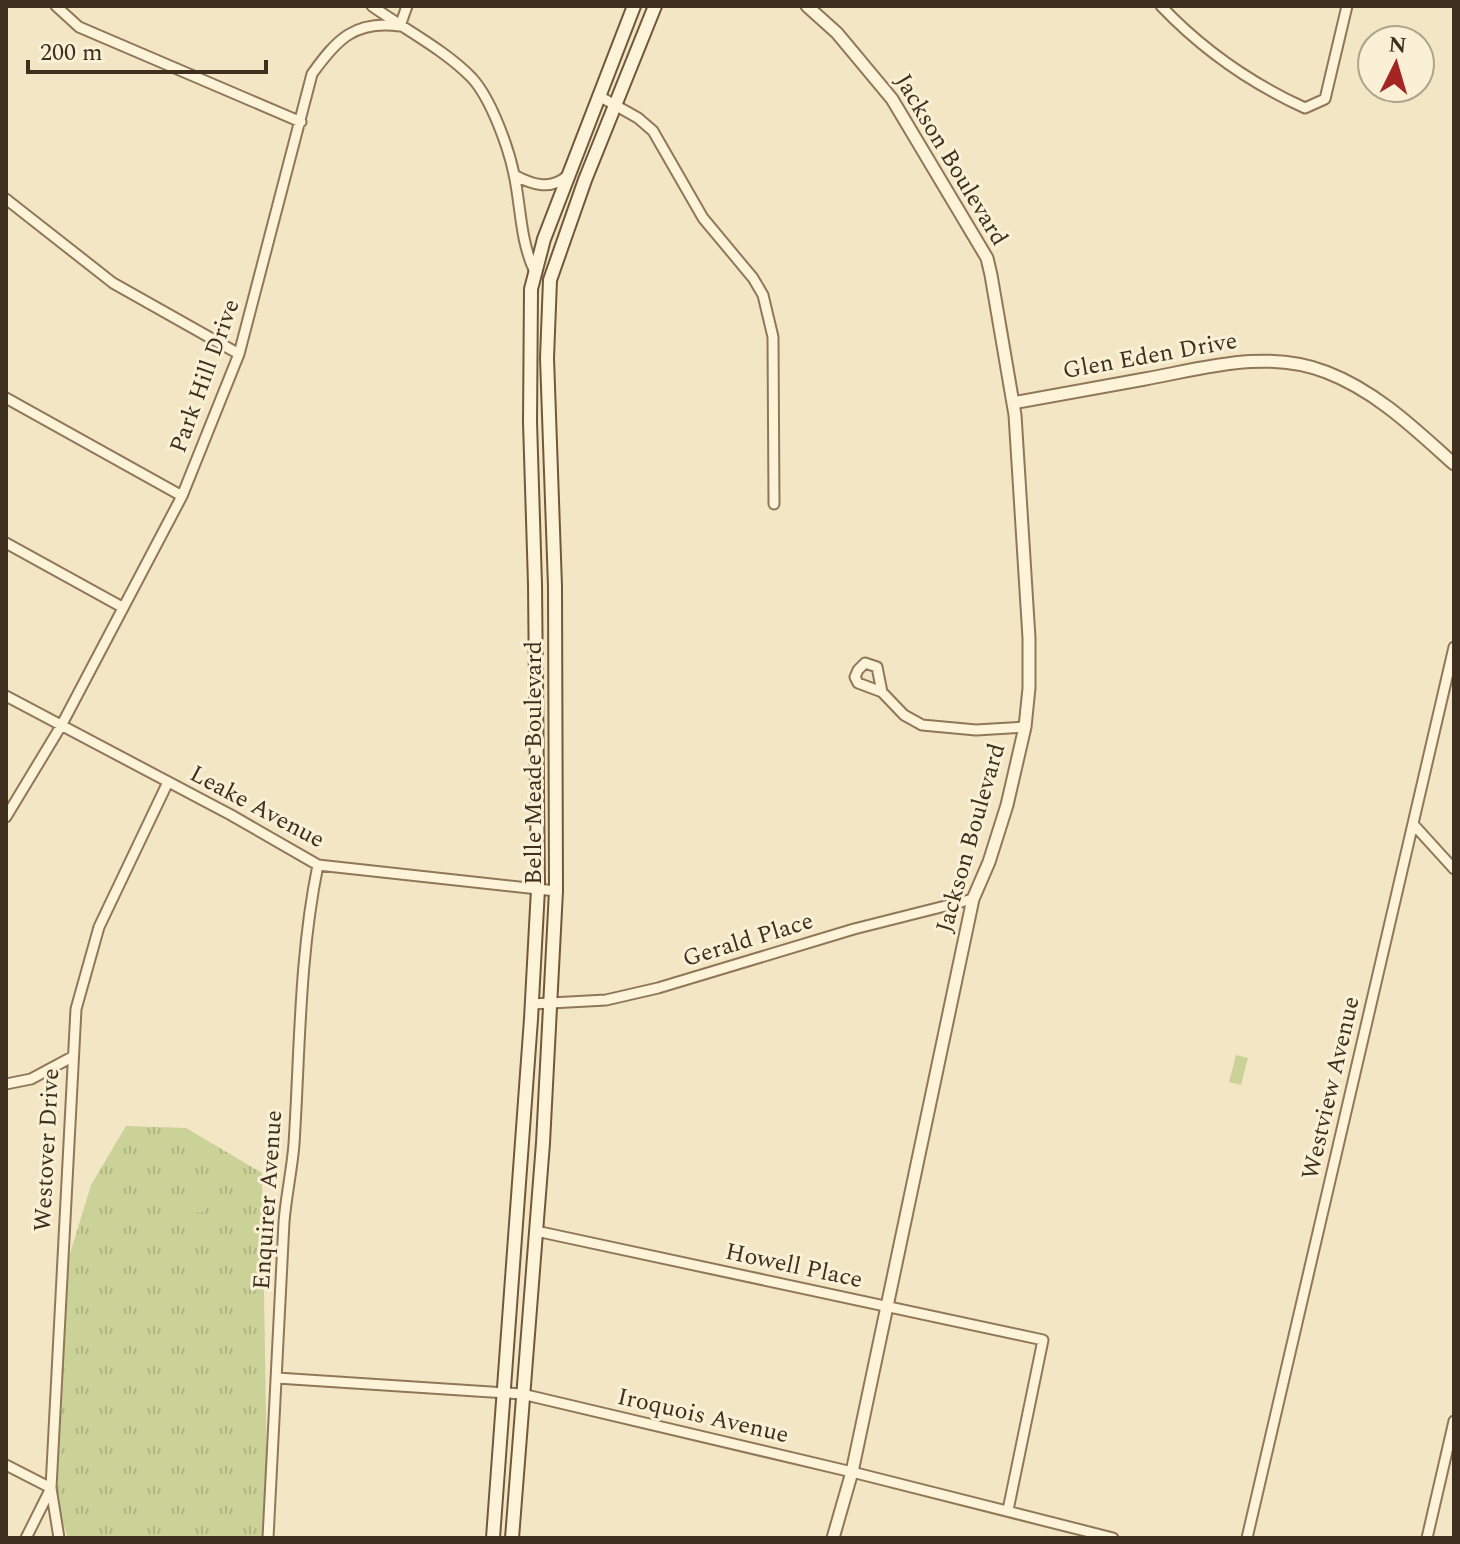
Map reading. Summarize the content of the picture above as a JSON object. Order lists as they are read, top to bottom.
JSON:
{
  "streets": {
    "main road": ["Belle Meade Boulevard"],
    "street": [
      "Jackson Boulevard",
      "Glen Eden Drive",
      "Park Hill Drive",
      "Leake Avenue",
      "Gerald Place",
      "Westview Avenue",
      "Westover Drive",
      "Enquirer Avenue",
      "Howell Place",
      "Iroquois Avenue"
    ]
  },
  "crossings": [
    ["Jackson Boulevard", "Glen Eden Drive"],
    ["Jackson Boulevard", "Gerald Place"],
    ["Jackson Boulevard", "Howell Place"],
    ["Jackson Boulevard", "Iroquois Avenue"],
    ["Park Hill Drive", "Leake Avenue"],
    ["Belle Meade Boulevard", "Leake Avenue"],
    ["Belle Meade Boulevard", "Gerald Place"],
    ["Belle Meade Boulevard", "Howell Place"],
    ["Belle Meade Boulevard", "Iroquois Avenue"],
    ["Leake Avenue", "Westover Drive"],
    ["Leake Avenue", "Enquirer Avenue"],
    ["Enquirer Avenue", "Iroquois Avenue"],
    ["Howell Place", "Iroquois Avenue"]
  ],
  "scale_bar": "200 m",
  "north": "top"
}
